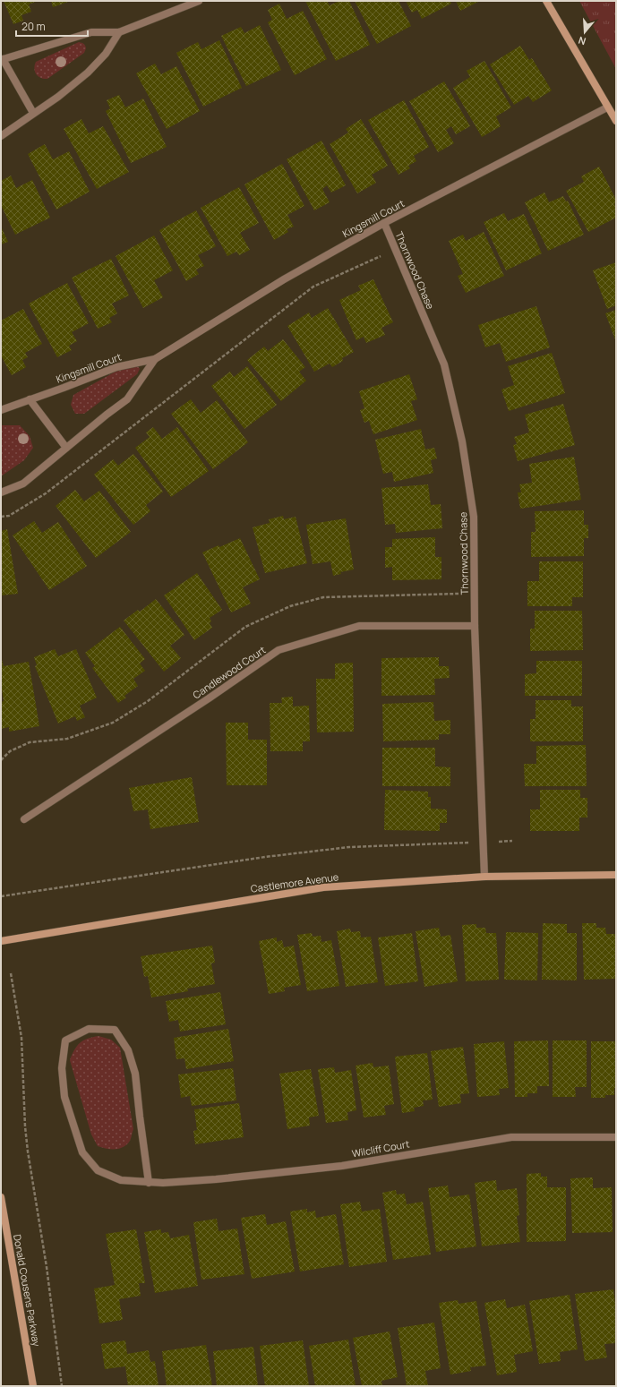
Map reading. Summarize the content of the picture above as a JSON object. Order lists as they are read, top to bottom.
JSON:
{
  "streets": {
    "street": [
      "Kingsmill Court",
      "Thornwood Chase",
      "Candlewood Court",
      "Castlemore Avenue",
      "Wilcliff Court",
      "Donald Cousens Parkway"
    ]
  },
  "crossings": [
    ["Kingsmill Court", "Thornwood Chase"],
    ["Thornwood Chase", "Candlewood Court"],
    ["Thornwood Chase", "Castlemore Avenue"]
  ],
  "scale_bar": "20 m",
  "north": "bottom"
}
